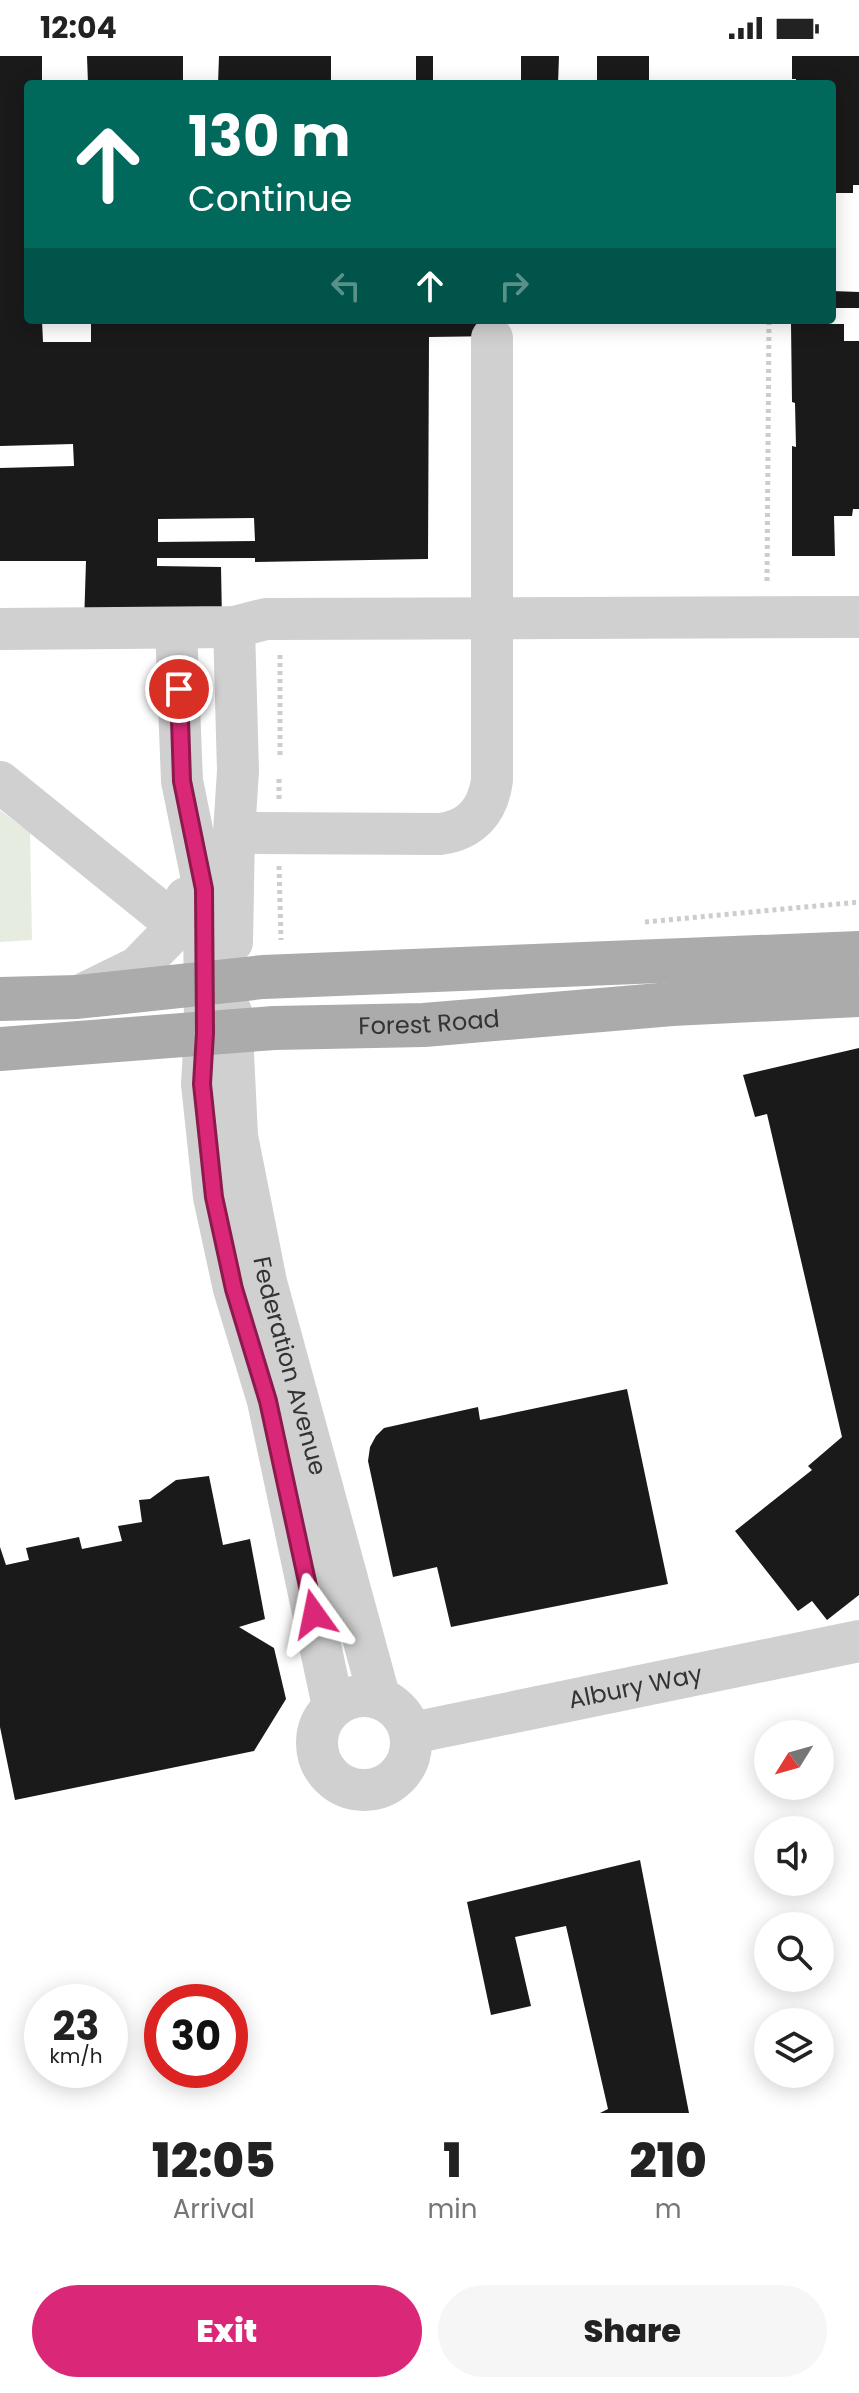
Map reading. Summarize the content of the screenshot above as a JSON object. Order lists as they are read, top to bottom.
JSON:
{
  "streets": {
    "main road": ["Forest Road"],
    "street": ["Federation Avenue", "Albury Way"]
  },
  "crossings": [
    ["Forest Road", "Federation Avenue"],
    ["Federation Avenue", "Albury Way"]
  ],
  "north": "bottom left",
  "page": {
    "status": "12:04",
    "turn": ["130 m", "Continue"],
    "speed": "23 km/h",
    "limit": "30",
    "eta": [
      "12:05",
      "Arrival",
      "1",
      "min",
      "210",
      "m"
    ],
    "buttons": ["Exit", "Share"]
  }
}
